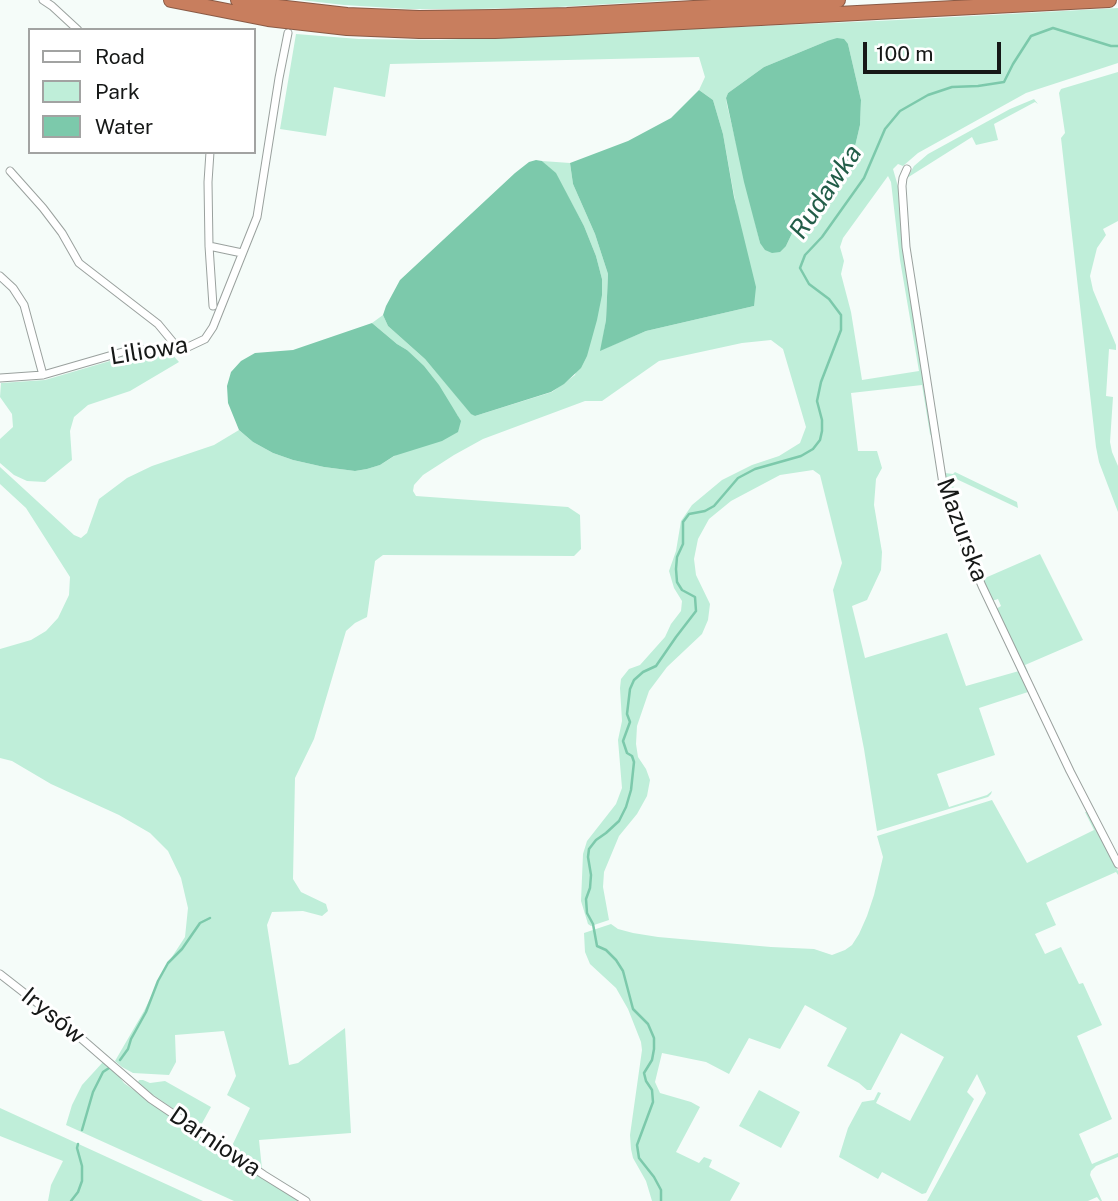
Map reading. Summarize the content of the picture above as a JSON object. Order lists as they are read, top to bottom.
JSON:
{
  "streets": {
    "street": [
      "Liliowa",
      "Mazurska",
      "Irysów",
      "Darniowa"
    ]
  },
  "crossings": [
    ["Irysów", "Darniowa"]
  ],
  "water": ["Rudawka"],
  "legend": ["Road", "Park", "Water"],
  "scale_bar": "100 m"
}
